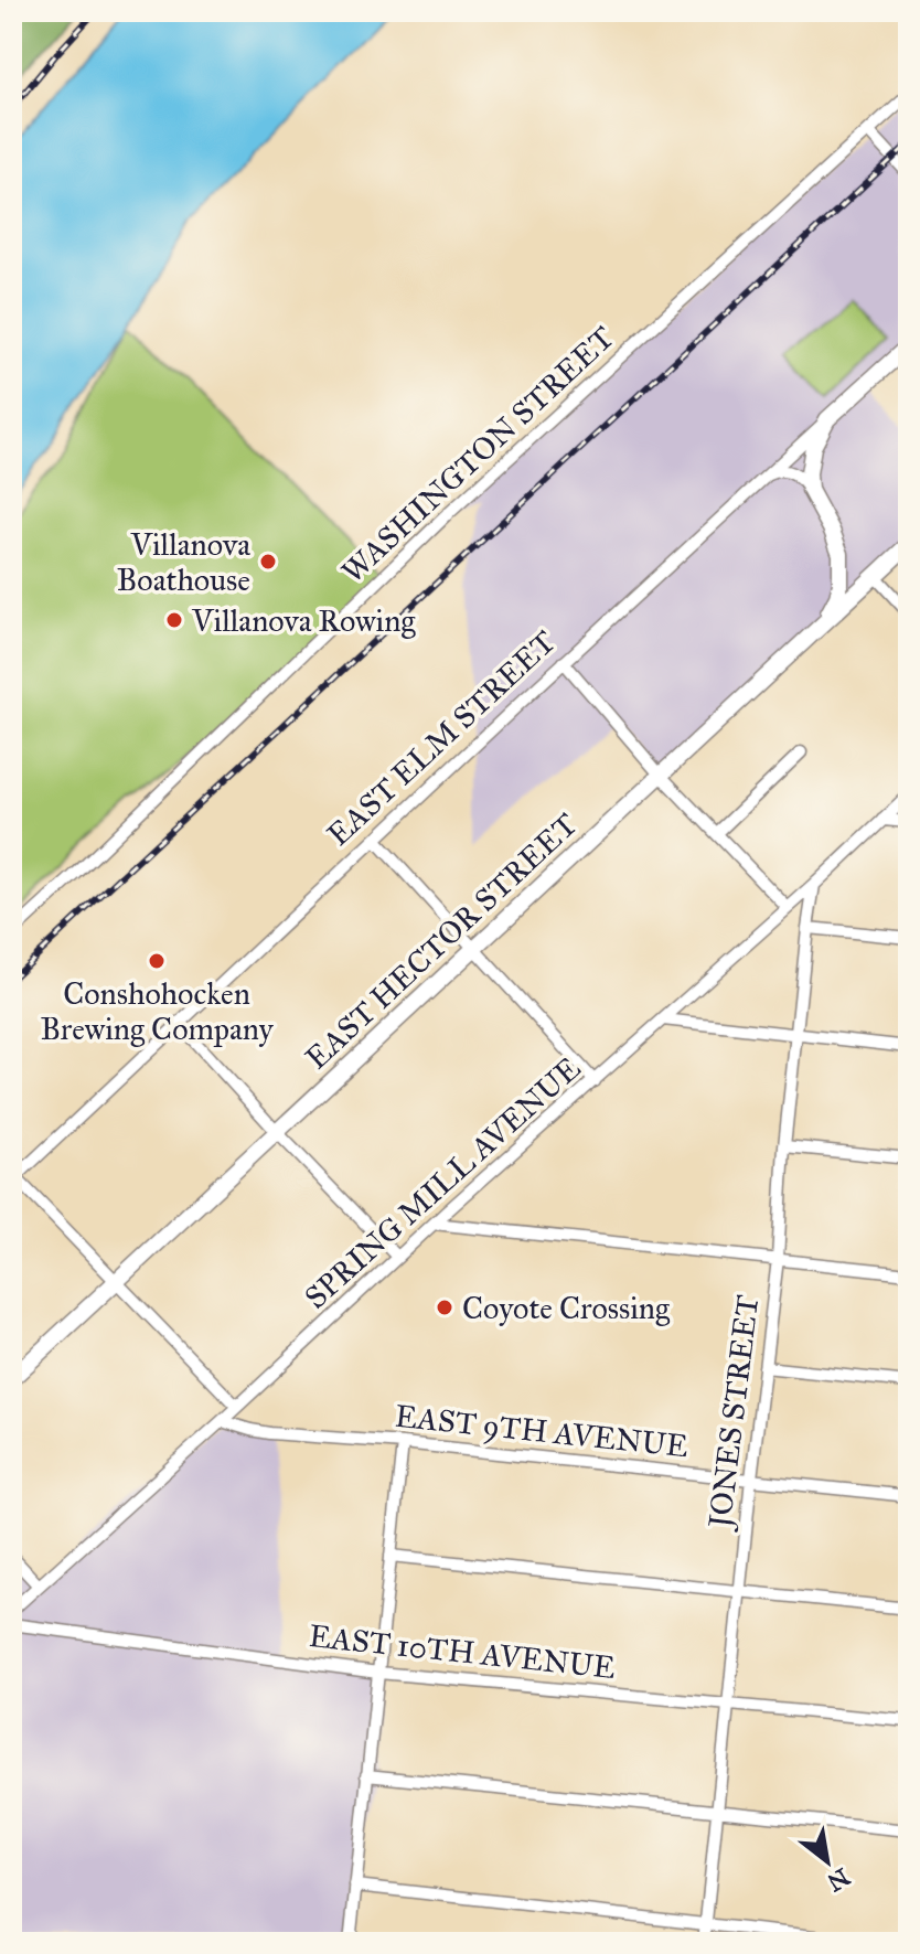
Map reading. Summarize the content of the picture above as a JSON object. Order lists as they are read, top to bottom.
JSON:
{
  "streets": {
    "main road": ["EAST ELM STREET", "EAST HECTOR STREET"],
    "street": [
      "WASHINGTON STREET",
      "SPRING MILL AVENUE",
      "JONES STREET",
      "EAST 9TH AVENUE",
      "EAST 10TH AVENUE"
    ]
  },
  "crossings": [
    ["EAST ELM STREET", "EAST HECTOR STREET"],
    ["SPRING MILL AVENUE", "JONES STREET"],
    ["SPRING MILL AVENUE", "EAST 9TH AVENUE"],
    ["JONES STREET", "EAST 9TH AVENUE"],
    ["JONES STREET", "EAST 10TH AVENUE"]
  ],
  "places": [
    "Villanova Boathouse",
    "Villanova Rowing",
    "Conshohocken Brewing Company",
    "Coyote Crossing"
  ],
  "north": "bottom right"
}
